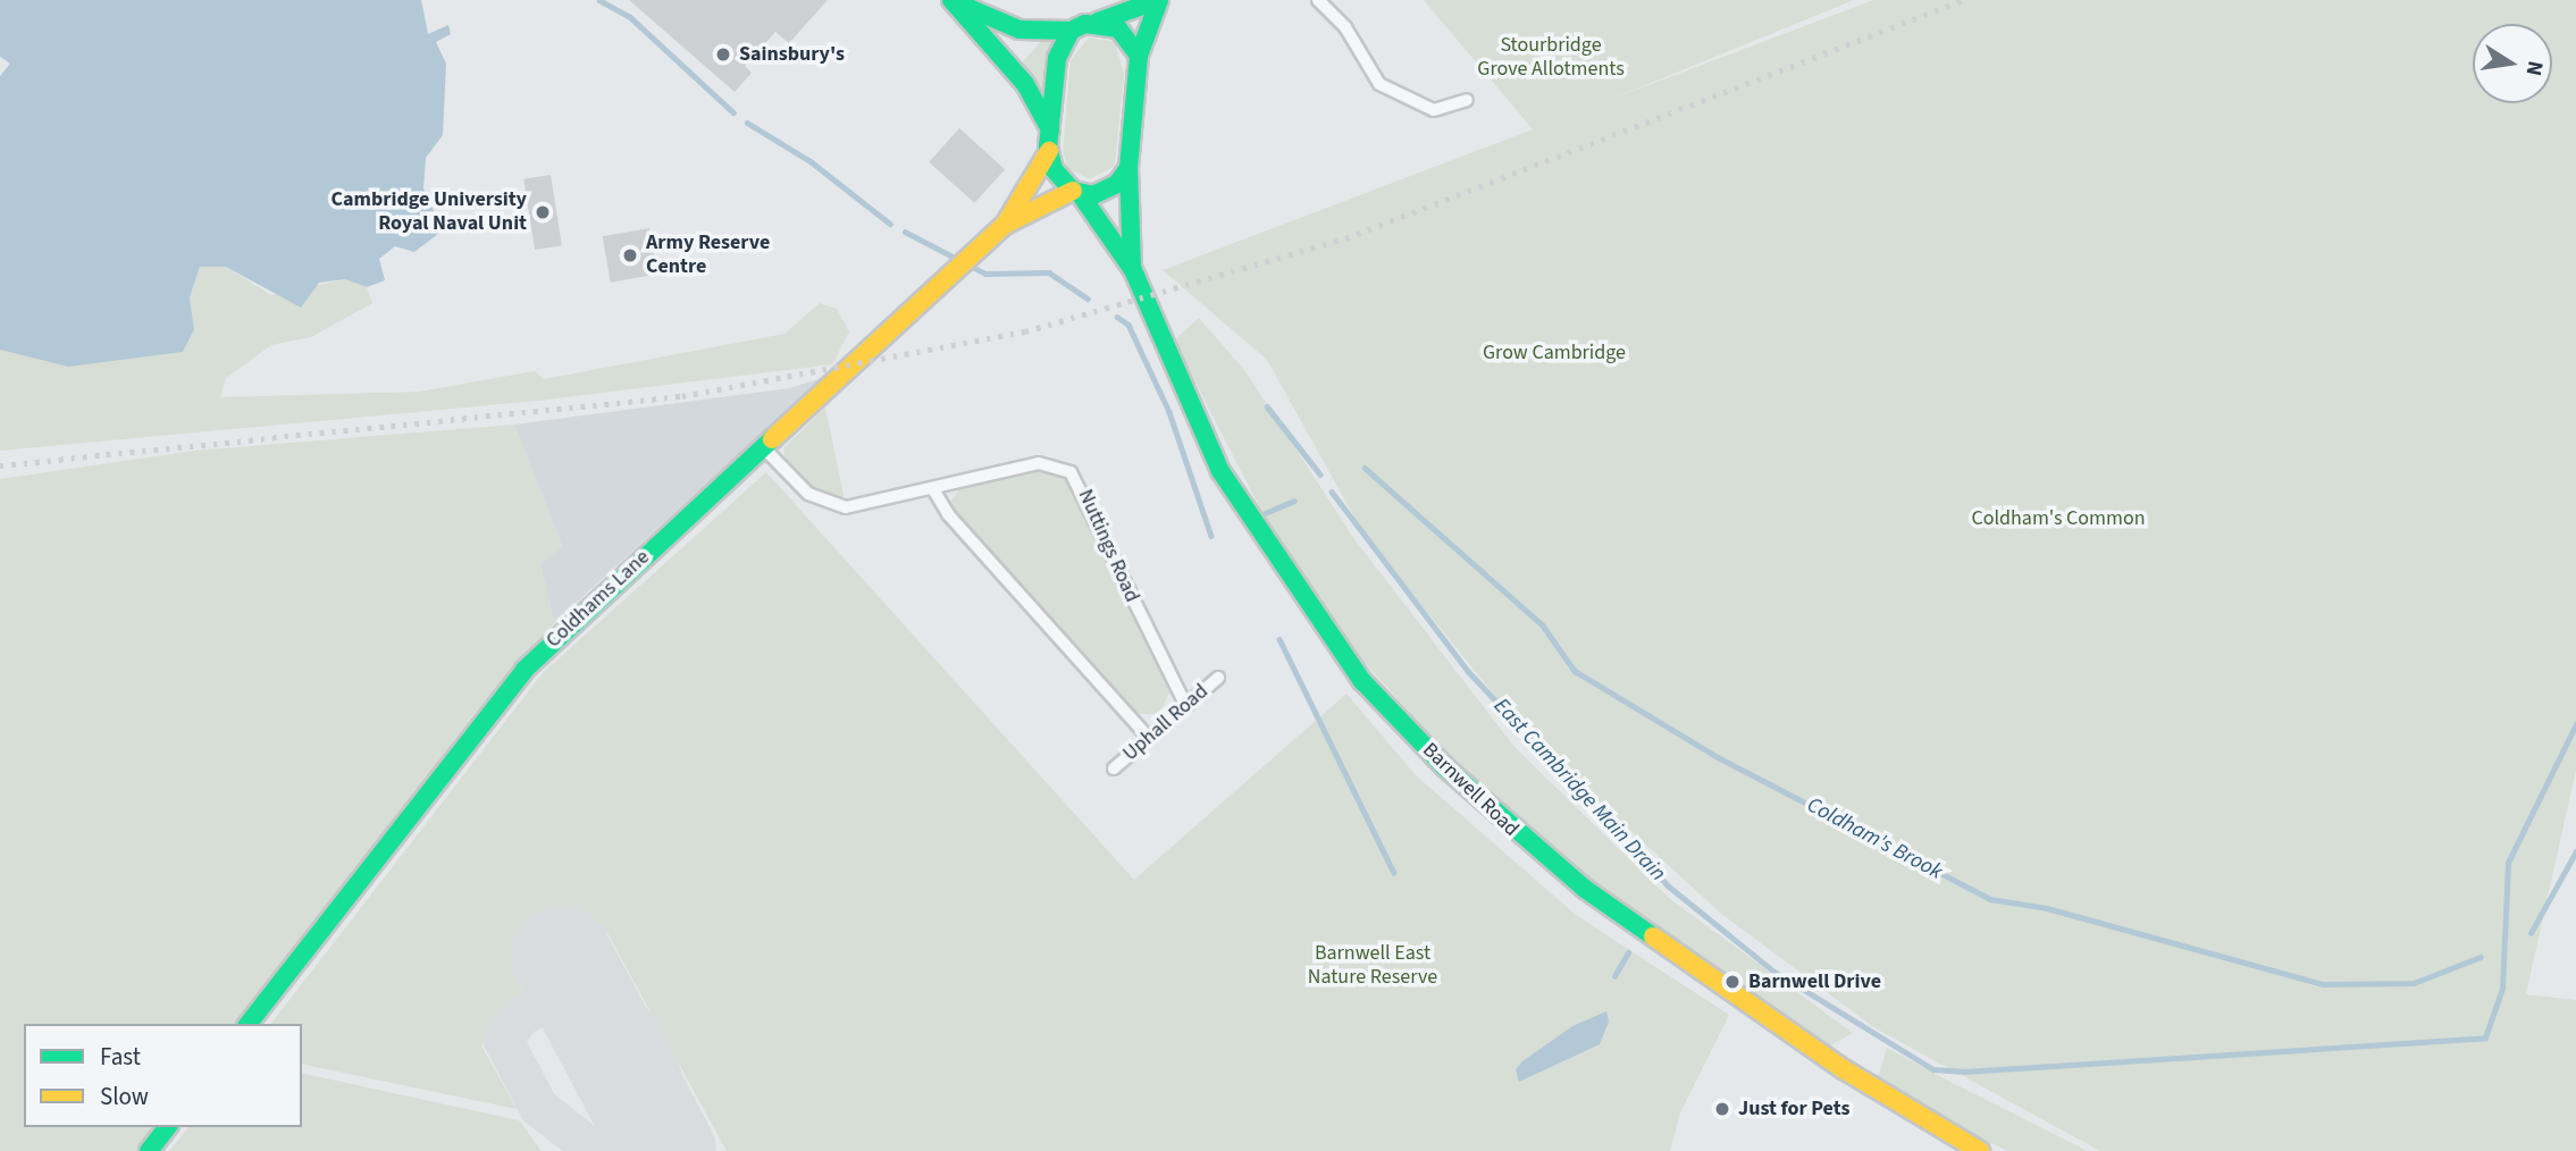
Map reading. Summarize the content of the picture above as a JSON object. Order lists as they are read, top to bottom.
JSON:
{
  "streets": {
    "main road": ["Coldhams Lane", "Barnwell Road"],
    "street": ["Nuttings Road", "Uphall Road"]
  },
  "crossings": [
    ["Nuttings Road", "Coldhams Lane"],
    ["Nuttings Road", "Uphall Road"],
    ["Coldhams Lane", "Barnwell Road"]
  ],
  "water": ["East Cambridge Main Drain", "Coldham's Brook"],
  "parks": [
    "Stourbridge Grove Allotments",
    "Grow Cambridge",
    "Coldham's Common",
    "Barnwell East Nature Reserve"
  ],
  "places": [
    "Sainsbury's",
    "Cambridge University Royal Naval Unit",
    "Army Reserve Centre",
    "Barnwell Drive",
    "Just for Pets"
  ],
  "legend": ["Fast", "Slow"],
  "north": "right"
}
